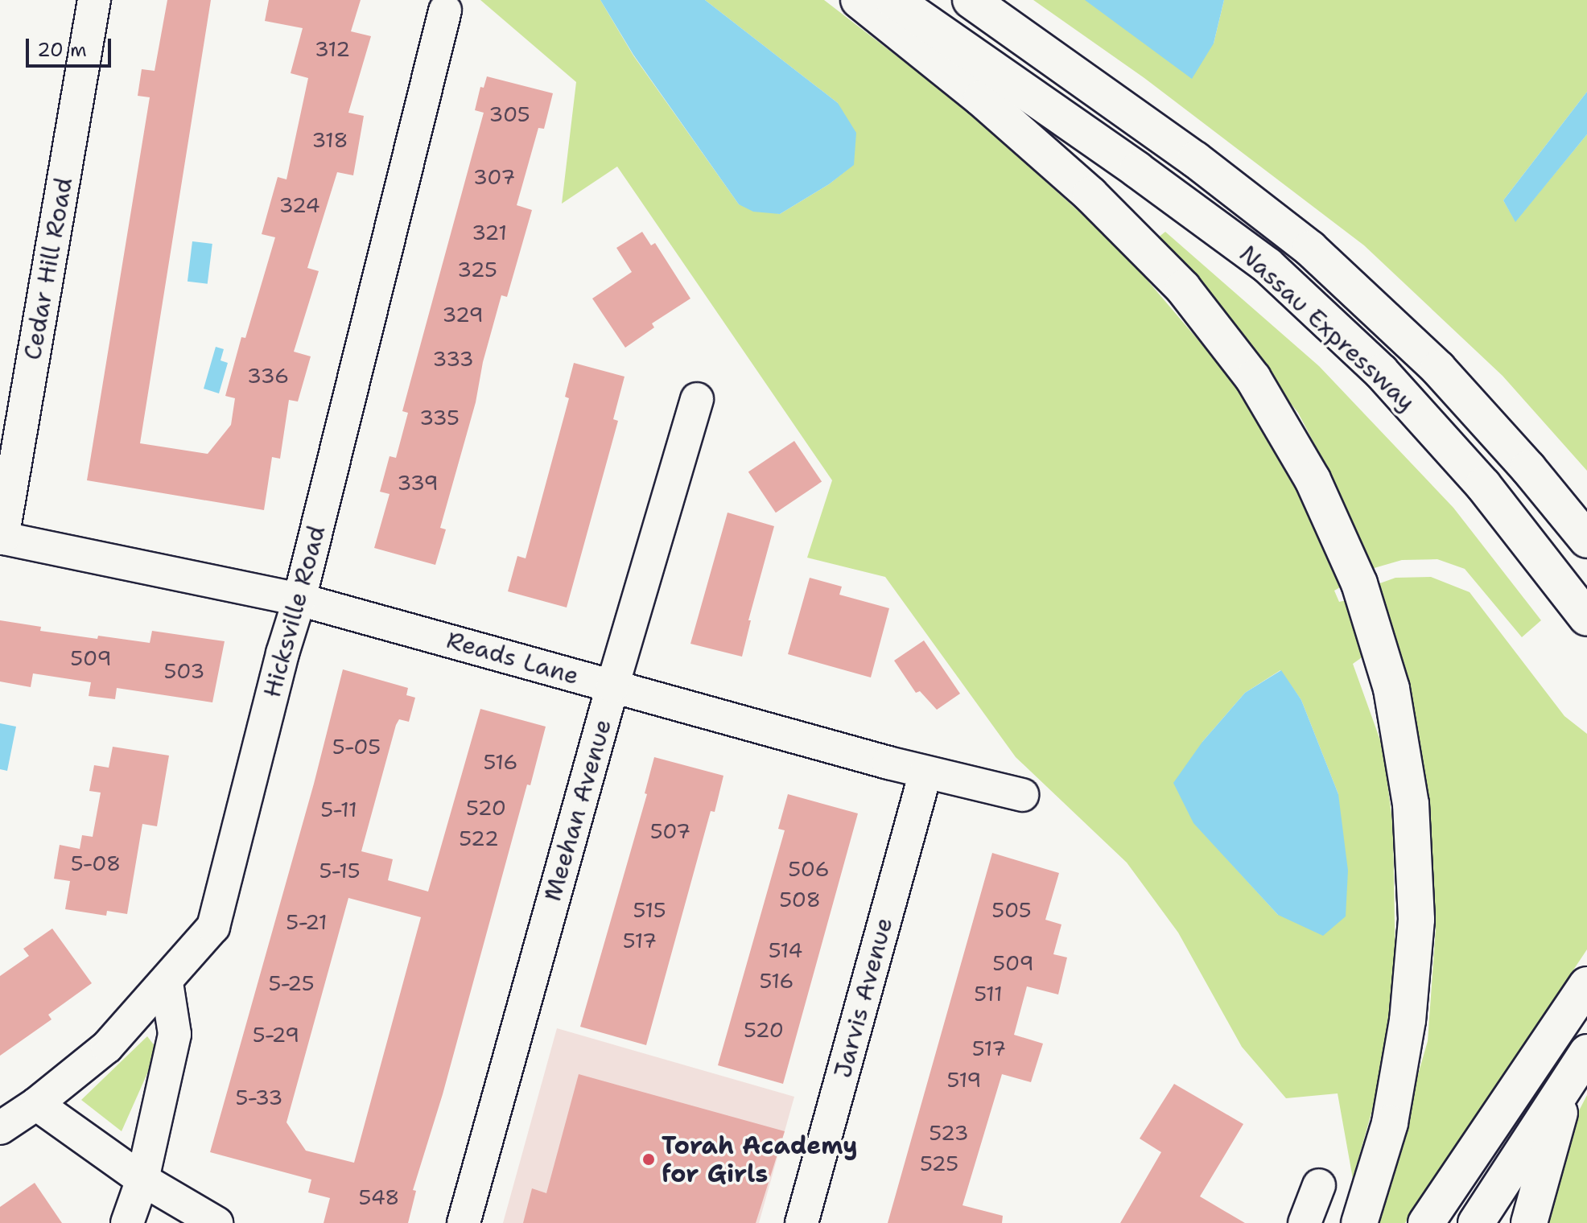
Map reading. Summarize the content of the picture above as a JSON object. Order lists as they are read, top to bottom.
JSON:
{
  "streets": {
    "highway": ["Nassau Expressway"],
    "street": [
      "Cedar Hill Road",
      "Hicksville Road",
      "Reads Lane",
      "Meehan Avenue",
      "Jarvis Avenue"
    ]
  },
  "crossings": [
    ["Cedar Hill Road", "Reads Lane"],
    ["Hicksville Road", "Reads Lane"],
    ["Reads Lane", "Meehan Avenue"],
    ["Reads Lane", "Jarvis Avenue"]
  ],
  "places": ["Torah Academy for Girls"],
  "house_numbers": [
    "312",
    "305",
    "318",
    "307",
    "324",
    "321",
    "325",
    "329",
    "333",
    "336",
    "335",
    "339",
    "509",
    "503",
    "5-05",
    "516",
    "520",
    "5-11",
    "507",
    "522",
    "5-08",
    "506",
    "5-15",
    "508",
    "515",
    "505",
    "5-21",
    "517",
    "514",
    "509",
    "516",
    "5-25",
    "511",
    "520",
    "5-29",
    "517",
    "519",
    "5-33",
    "523",
    "525",
    "548"
  ],
  "scale_bar": "20 m"
}
